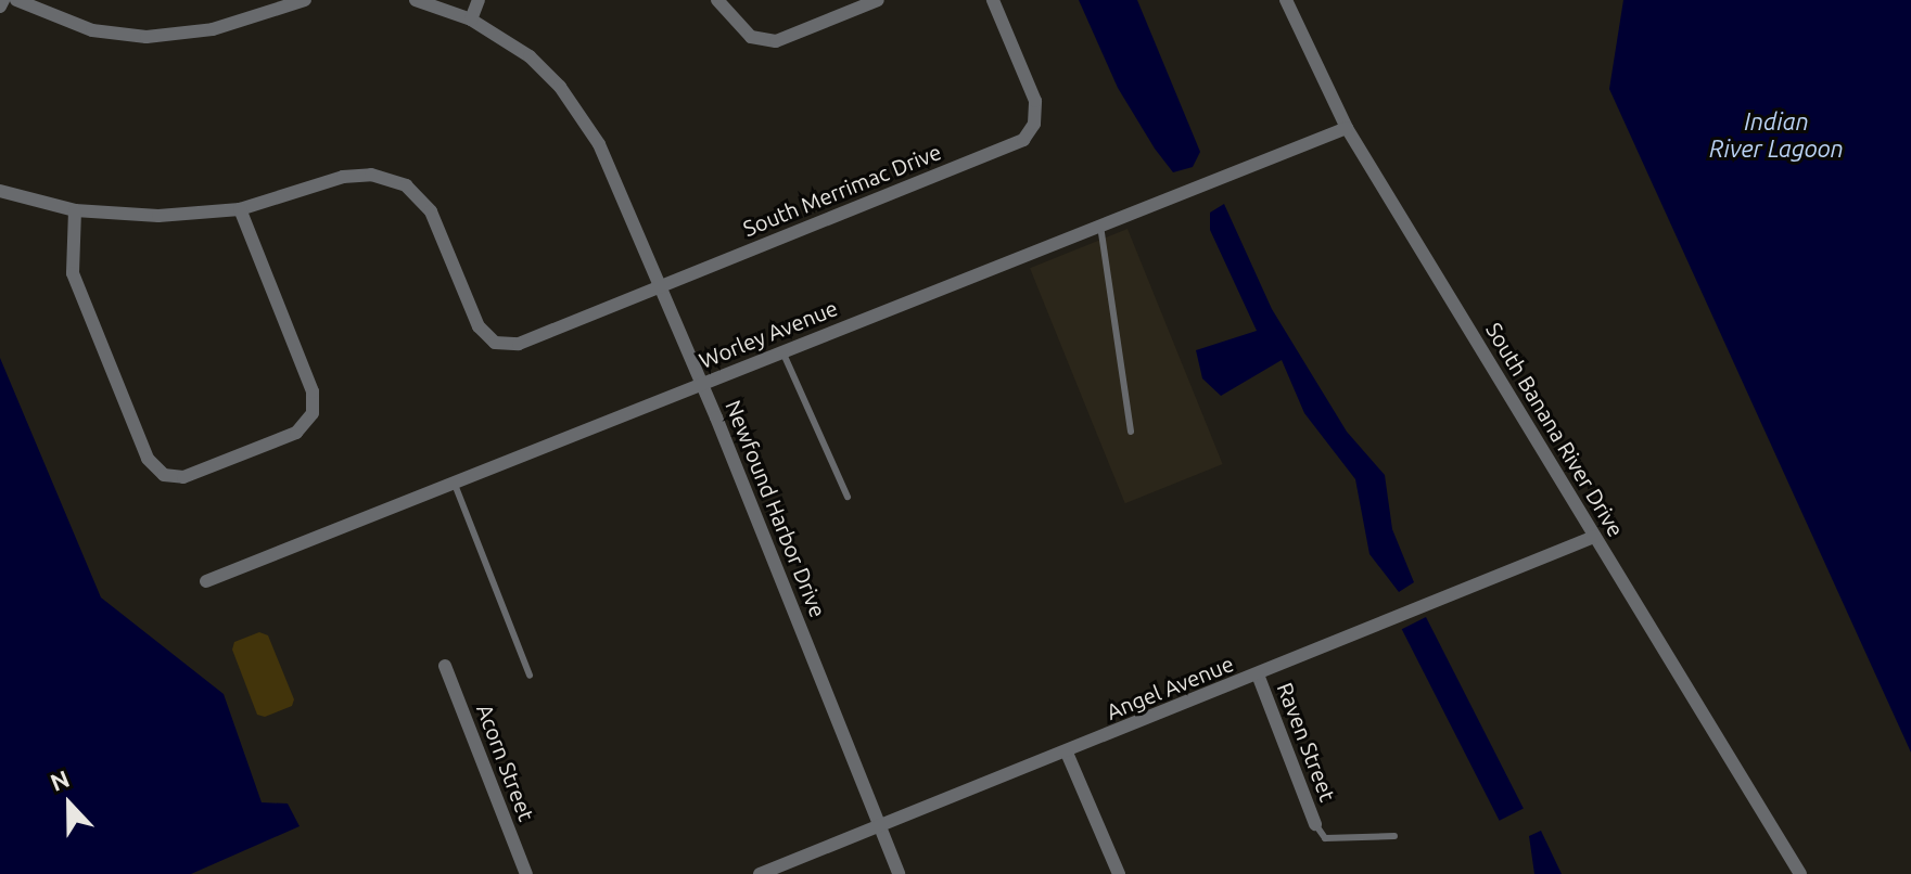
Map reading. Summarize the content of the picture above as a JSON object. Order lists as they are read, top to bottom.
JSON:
{
  "streets": {
    "street": [
      "South Merrimac Drive",
      "Worley Avenue",
      "South Banana River Drive",
      "Newfound Harbor Drive",
      "Angel Avenue",
      "Raven Street",
      "Acorn Street"
    ]
  },
  "crossings": [
    ["South Merrimac Drive", "Newfound Harbor Drive"],
    ["Worley Avenue", "South Banana River Drive"],
    ["Worley Avenue", "Newfound Harbor Drive"],
    ["South Banana River Drive", "Angel Avenue"],
    ["Newfound Harbor Drive", "Angel Avenue"],
    ["Angel Avenue", "Raven Street"]
  ],
  "water": ["Indian River Lagoon"],
  "north": "top"
}
